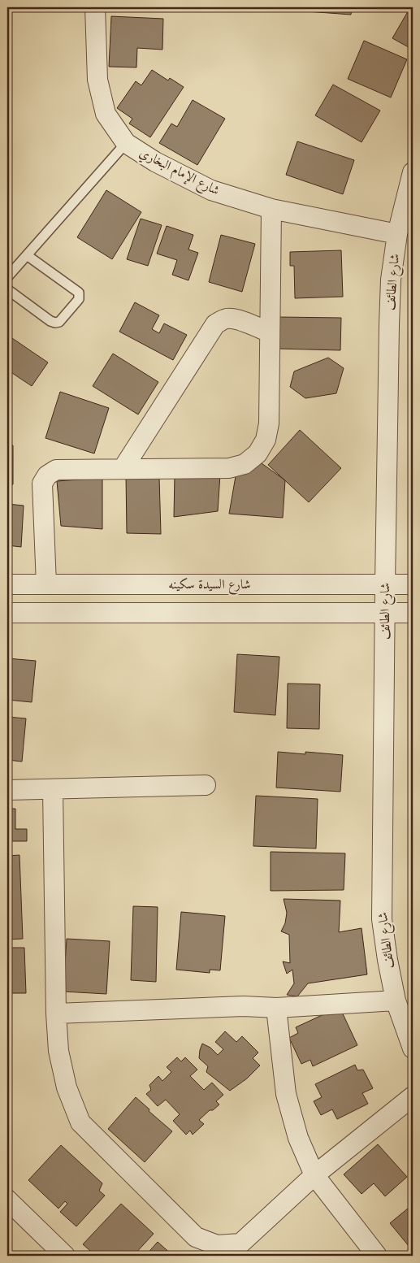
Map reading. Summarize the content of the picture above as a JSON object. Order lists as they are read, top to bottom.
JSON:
{
  "streets": {
    "street": ["شارع الإمام البخاري", "شارع الطائف", "شارع السيدة سكينه"]
  },
  "crossings": [
    ["شارع الإمام البخاري", "شارع الطائف"],
    ["شارع الطائف", "شارع السيدة سكينه"]
  ]
}
